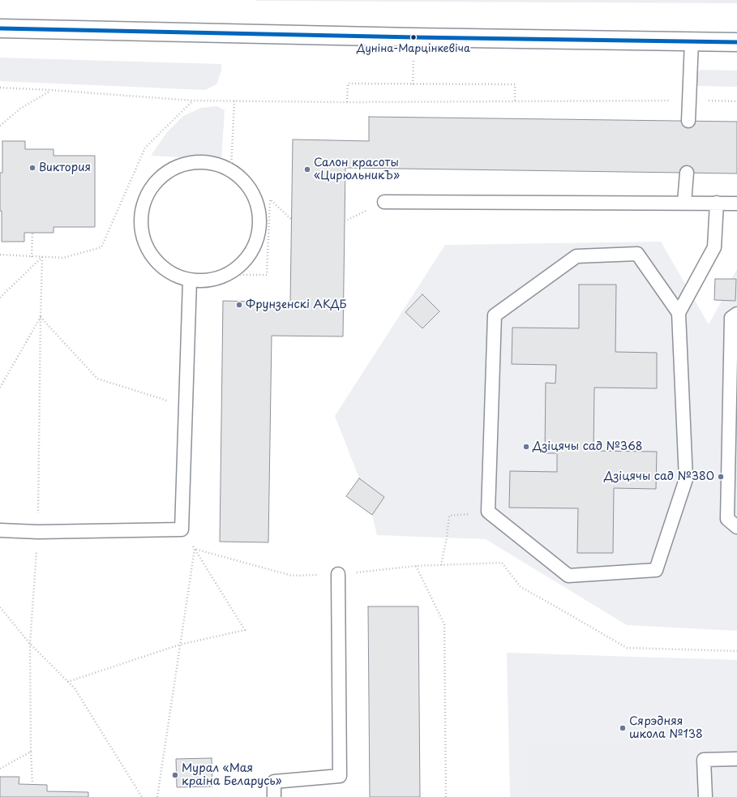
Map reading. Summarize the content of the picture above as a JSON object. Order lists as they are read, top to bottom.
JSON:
{
  "places": [
    "Дуніна-Марцінкевіча",
    "Виктория",
    "Салон красоты «ЦирюльникЪ»",
    "Фрунзенскі АКДБ",
    "Дзіцячы сад №368",
    "Дзіцячы сад №380",
    "Сярэдняя школа №138",
    "Мурал «Мая краіна Беларусь»"
  ]
}
